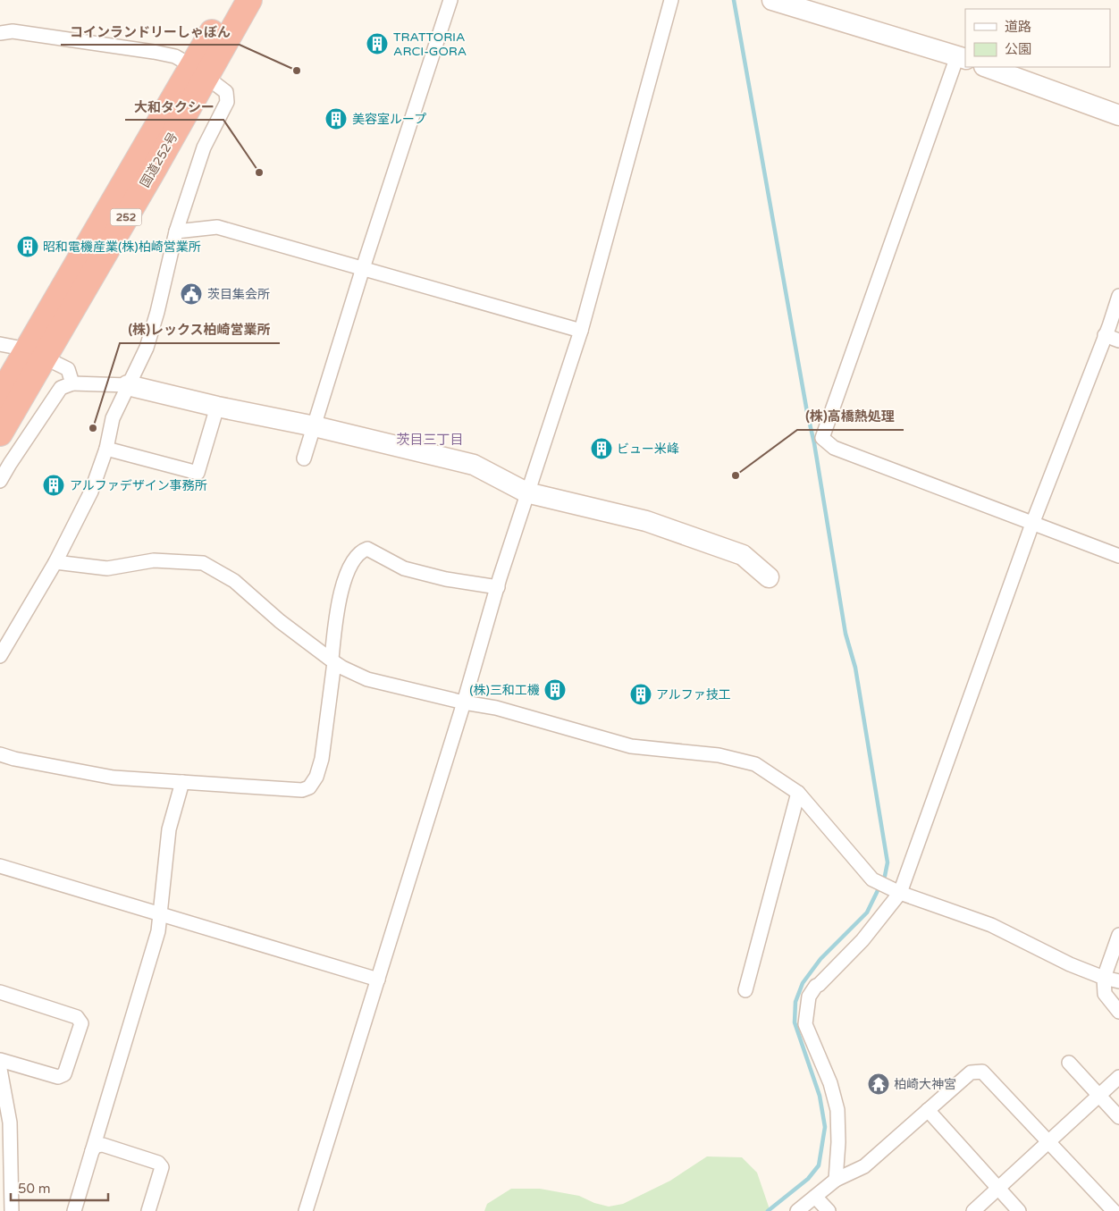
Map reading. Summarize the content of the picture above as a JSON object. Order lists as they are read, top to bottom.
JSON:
{
  "streets": {
    "highway": ["国道252号", "252"]
  },
  "districts": ["茨目三丁目"],
  "places": {
    "building": [
      "TRATTORIA ARCI-GORA",
      "美容室ループ",
      "昭和電機産業(株)柏崎営業所",
      "ビュー米峰",
      "アルファデザイン事務所",
      "(株)三和工機",
      "アルファ技工"
    ],
    "other": [
      "コインランドリーしゃぼん",
      "大和タクシー",
      "(株)レックス柏崎営業所",
      "(株)高橋熱処理"
    ],
    "public building": ["茨目集会所"],
    "temple": ["柏崎大神宮"]
  },
  "legend": ["道路", "公園"],
  "scale_bar": "50 m"
}
